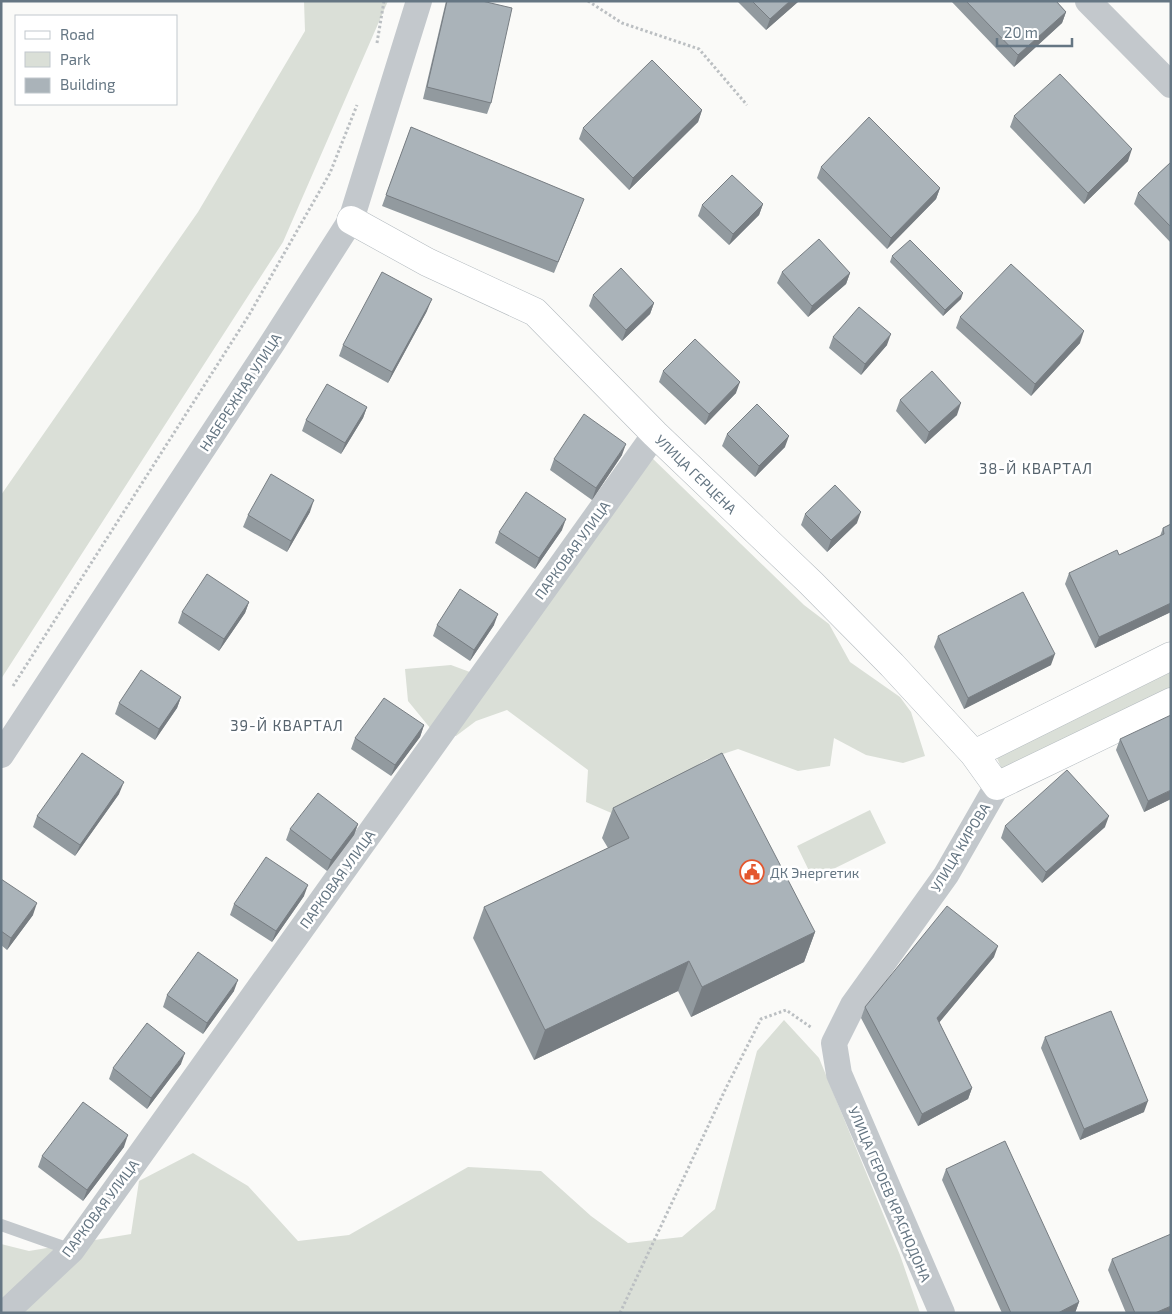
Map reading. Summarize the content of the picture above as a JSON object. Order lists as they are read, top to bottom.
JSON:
{
  "streets": {
    "street": [
      "НАБЕРЕЖНАЯ УЛИЦА",
      "УЛИЦА ГЕРЦЕНА",
      "ПАРКОВАЯ УЛИЦА",
      "УЛИЦА КИРОВА",
      "УЛИЦА ГЕРОЕВ КРАСНОДОНА"
    ]
  },
  "crossings": [
    ["НАБЕРЕЖНАЯ УЛИЦА", "УЛИЦА ГЕРЦЕНА"],
    ["УЛИЦА ГЕРЦЕНА", "ПАРКОВАЯ УЛИЦА"],
    ["УЛИЦА ГЕРЦЕНА", "УЛИЦА КИРОВА"],
    ["УЛИЦА КИРОВА", "УЛИЦА ГЕРОЕВ КРАСНОДОНА"]
  ],
  "districts": ["38-Й КВАРТАЛ", "39-Й КВАРТАЛ"],
  "places": {
    "public building": ["ДК Энергетик"]
  },
  "legend": ["Road", "Park", "Building"],
  "scale_bar": "20 m"
}
